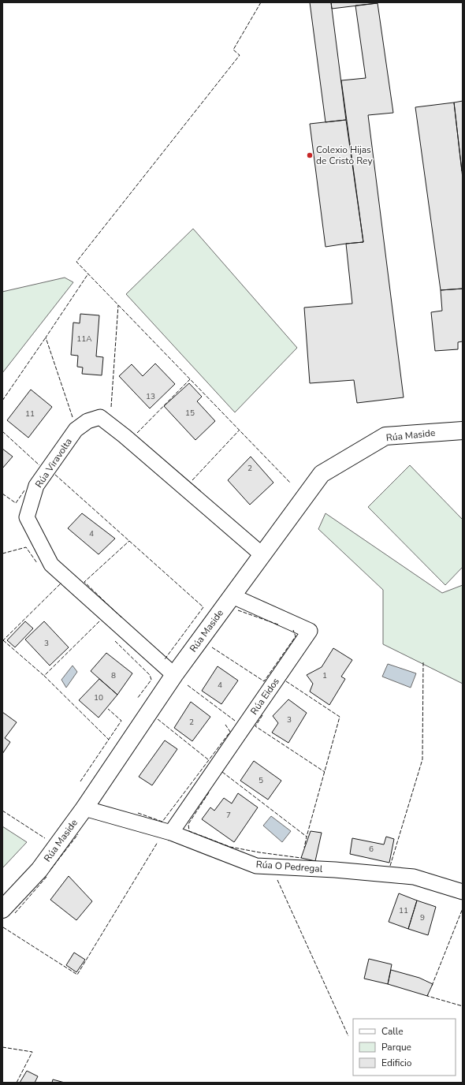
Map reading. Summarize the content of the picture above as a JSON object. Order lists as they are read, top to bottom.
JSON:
{
  "streets": {
    "street": [
      "Rúa Maside",
      "Rúa Viravolta",
      "Rúa Eidos",
      "Rúa O Pedregal"
    ]
  },
  "crossings": [
    ["Rúa Maside", "Rúa Viravolta"],
    ["Rúa Maside", "Rúa Eidos"],
    ["Rúa Maside", "Rúa O Pedregal"],
    ["Rúa Eidos", "Rúa O Pedregal"]
  ],
  "places": ["Colexio Hijas de Cristo Rey"],
  "house_numbers": [
    "11A",
    "13",
    "15",
    "11",
    "2",
    "4",
    "3",
    "8",
    "1",
    "4",
    "10",
    "3",
    "2",
    "5",
    "7",
    "6",
    "11",
    "9"
  ],
  "legend": ["Calle", "Parque", "Edificio"]
}
